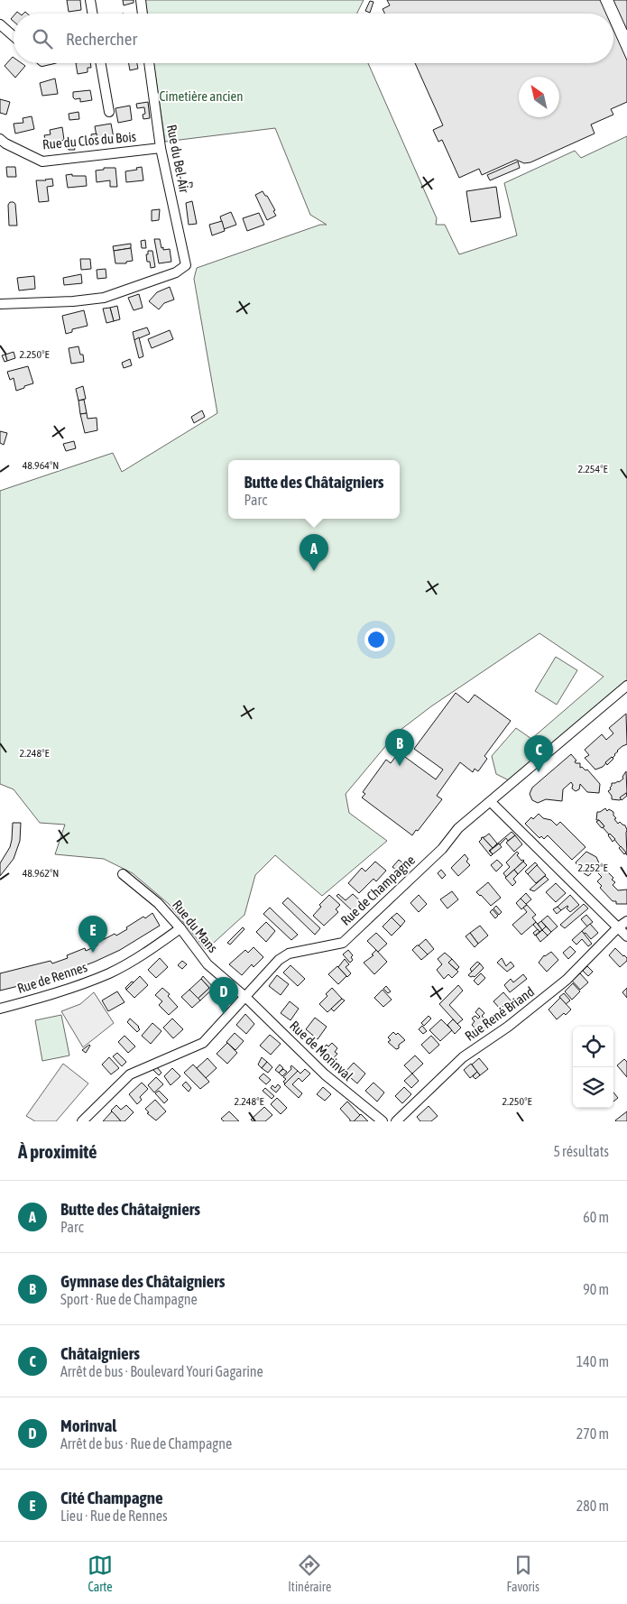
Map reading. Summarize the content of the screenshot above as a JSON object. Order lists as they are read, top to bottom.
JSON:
{
  "streets": {
    "street": [
      "Rue du Clos du Bois",
      "Rue du Bel-Air",
      "Rue de Champagne",
      "Rue du Mans",
      "Rue de Rennes",
      "Rue René Briand",
      "Rue de Morinval"
    ]
  },
  "crossings": [
    ["Rue du Clos du Bois", "Rue du Bel-Air"],
    ["Rue de Champagne", "Rue du Mans"],
    ["Rue de Champagne", "Rue de Morinval"],
    ["Rue du Mans", "Rue de Rennes"],
    ["Rue du Mans", "Rue de Morinval"]
  ],
  "parks": ["Cimetière ancien"],
  "north": "top left",
  "page": {
    "search": "Rechercher",
    "popup": ["Butte des Châtaigniers", "Parc"],
    "pins": [
      "A",
      "B",
      "C",
      "E",
      "D"
    ],
    "heading": ["À proximité", "5 résultats"],
    "list": [
      {
        "mark": "A",
        "name": "Butte des Châtaigniers",
        "note": "Parc",
        "value": "60 m"
      },
      {
        "mark": "B",
        "name": "Gymnase des Châtaigniers",
        "note": "Sport · Rue de Champagne",
        "value": "90 m"
      },
      {
        "mark": "C",
        "name": "Châtaigniers",
        "note": "Arrêt de bus · Boulevard Youri Gagarine",
        "value": "140 m"
      },
      {
        "mark": "D",
        "name": "Morinval",
        "note": "Arrêt de bus · Rue de Champagne",
        "value": "270 m"
      },
      {
        "mark": "E",
        "name": "Cité Champagne",
        "note": "Lieu · Rue de Rennes",
        "value": "280 m"
      }
    ],
    "nav": ["Carte", "Itinéraire", "Favoris"]
  },
  "coordinates": [
    "2.250°E",
    "48.964°N",
    "2.254°E",
    "2.248°E",
    "2.252°E",
    "48.962°N"
  ]
}
